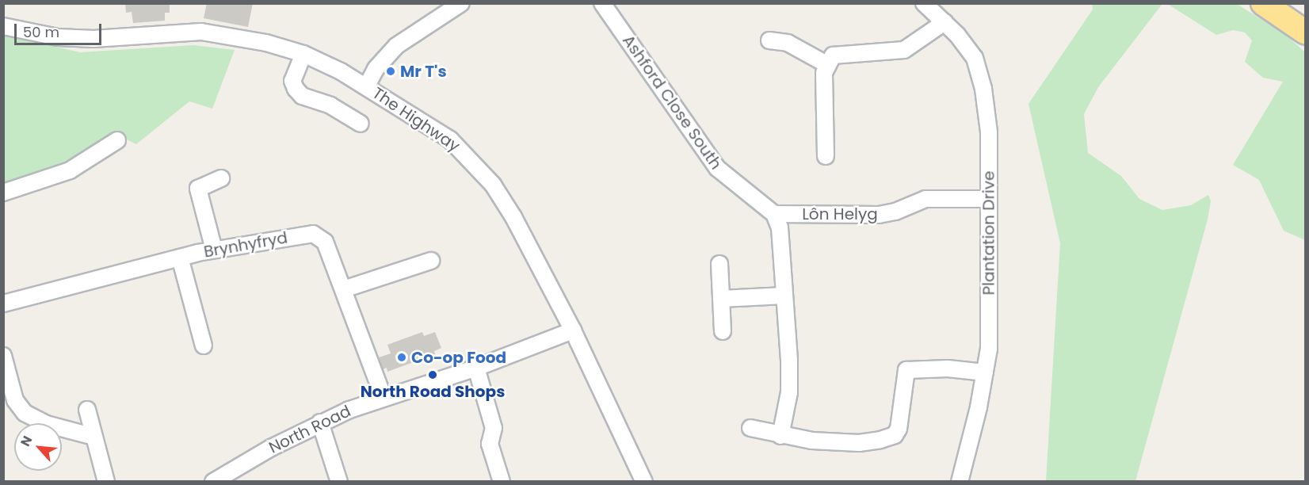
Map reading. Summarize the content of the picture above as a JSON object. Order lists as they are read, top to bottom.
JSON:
{
  "streets": {
    "street": [
      "Ashford Close South",
      "The Highway",
      "Lôn Helyg",
      "Plantation Drive",
      "Brynhyfryd",
      "North Road"
    ]
  },
  "crossings": [
    ["Ashford Close South", "Lôn Helyg"],
    ["The Highway", "North Road"],
    ["Lôn Helyg", "Plantation Drive"],
    ["Brynhyfryd", "North Road"]
  ],
  "places": ["Mr T's", "Co-op Food", "North Road Shops"],
  "scale_bar": "50 m",
  "north": "top left"
}
